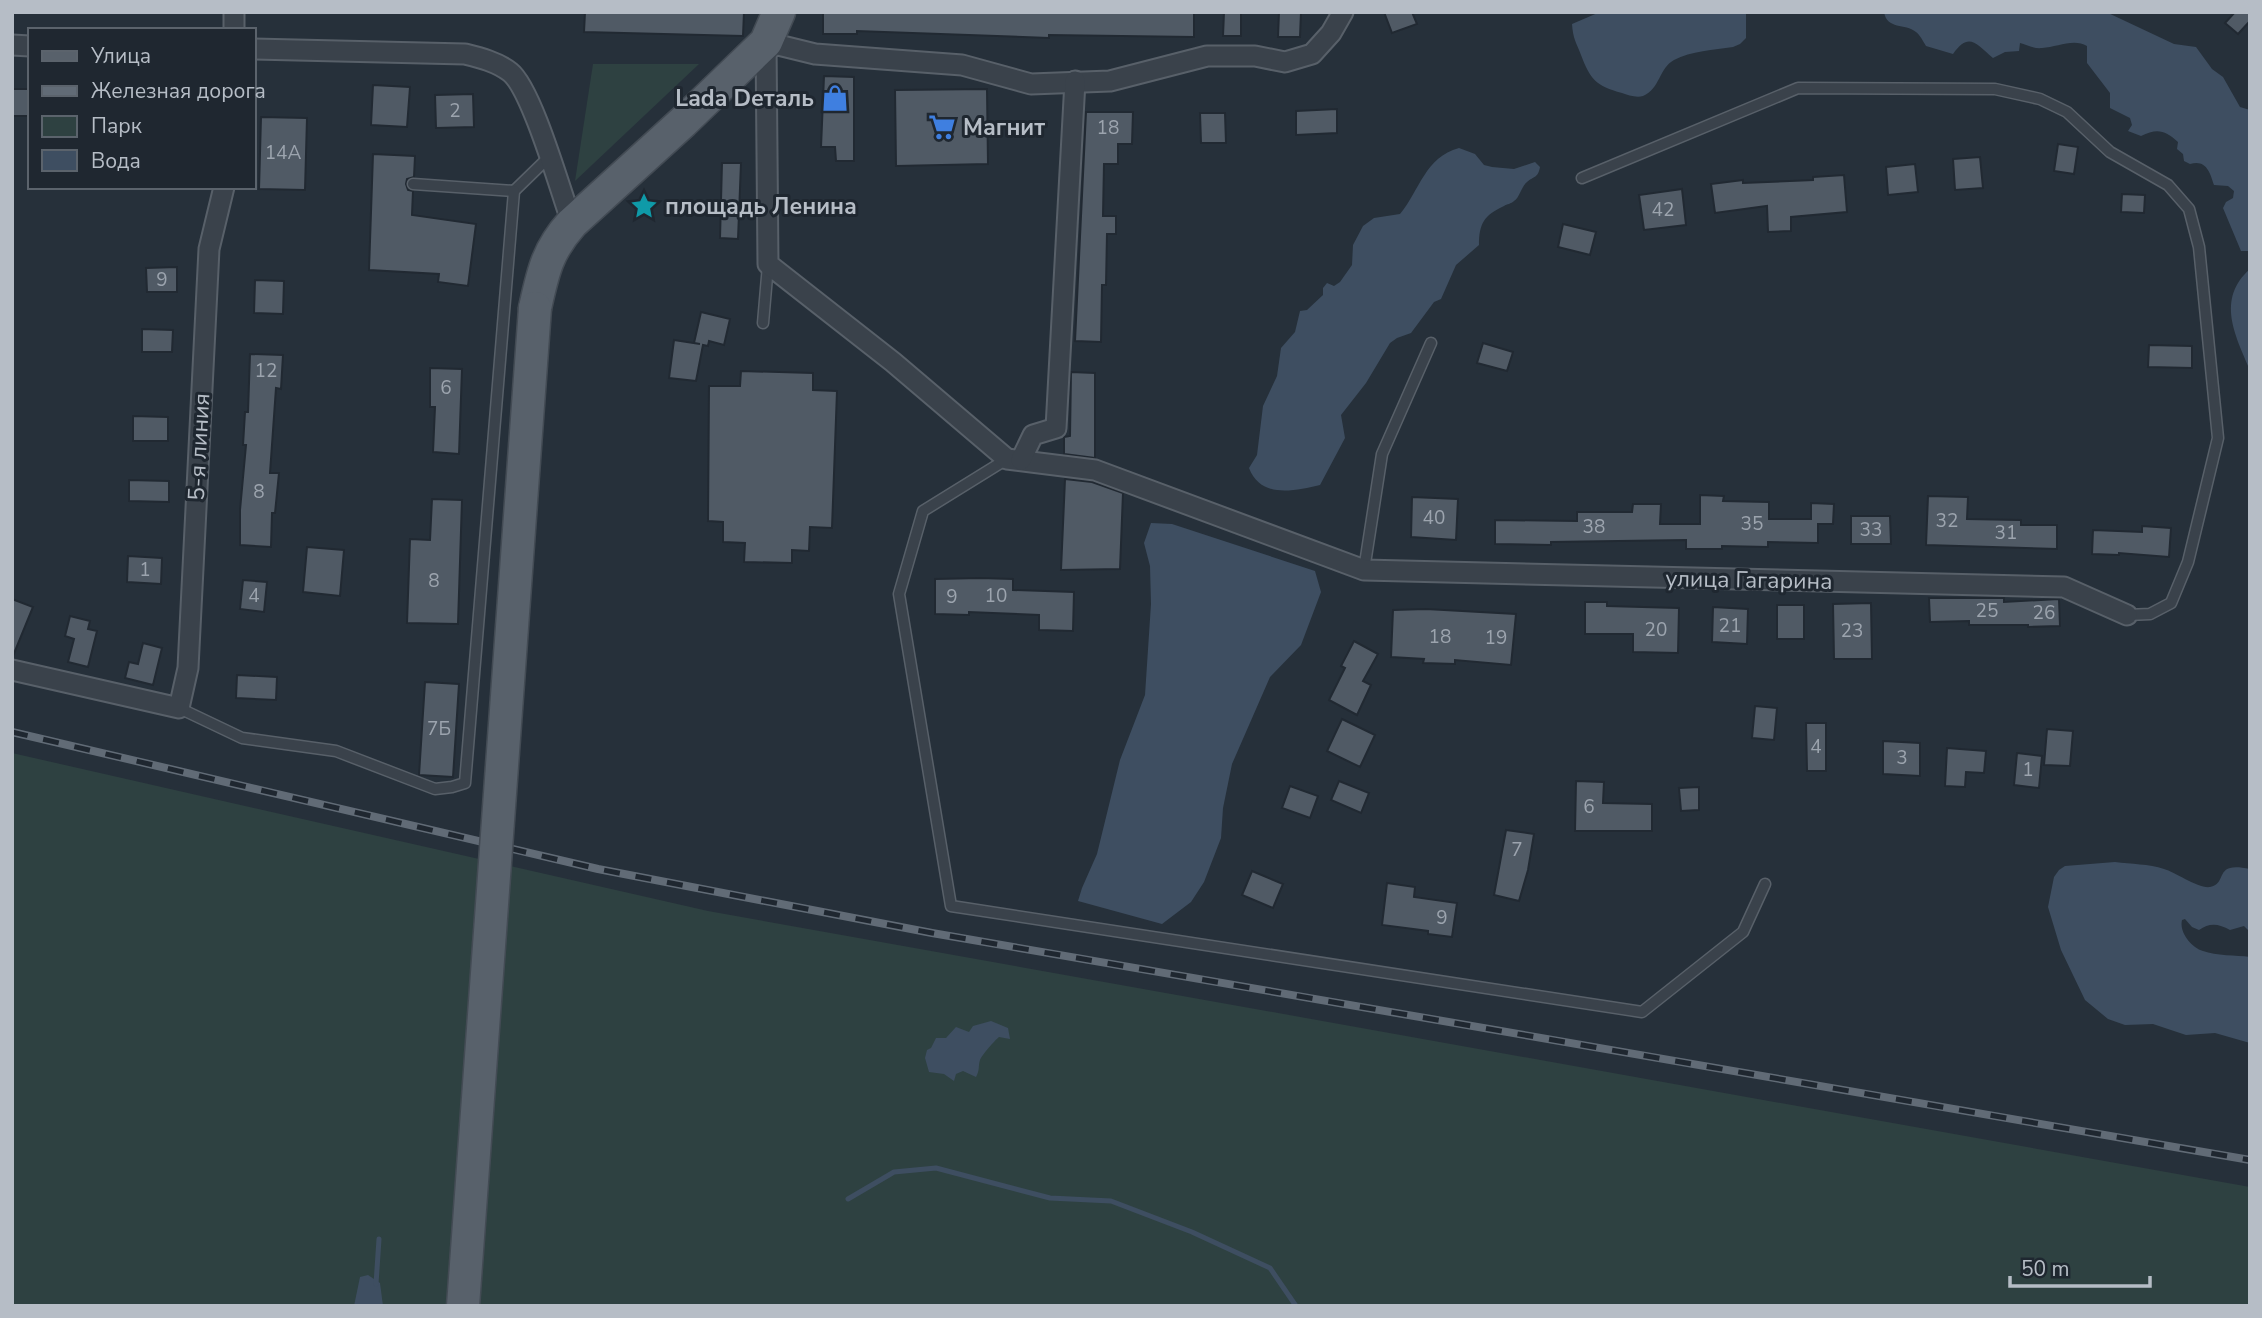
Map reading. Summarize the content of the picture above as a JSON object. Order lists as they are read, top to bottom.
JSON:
{
  "streets": {
    "street": ["5-я линия", "улица Гагарина"]
  },
  "places": {
    "shop": ["Lada Dеталь"],
    "supermarket": ["Магнит"],
    "place": ["площадь Ленина"]
  },
  "house_numbers": [
    "2",
    "18",
    "14А",
    "42",
    "9",
    "12",
    "6",
    "8",
    "40",
    "32",
    "35",
    "38",
    "33",
    "31",
    "1",
    "8",
    "4",
    "10",
    "9",
    "25",
    "26",
    "21",
    "20",
    "23",
    "18",
    "19",
    "7Б",
    "4",
    "3",
    "1",
    "6",
    "7",
    "9"
  ],
  "legend": [
    "Улица",
    "Железная дорога",
    "Парк",
    "Вода"
  ],
  "scale_bar": "50 m"
}
